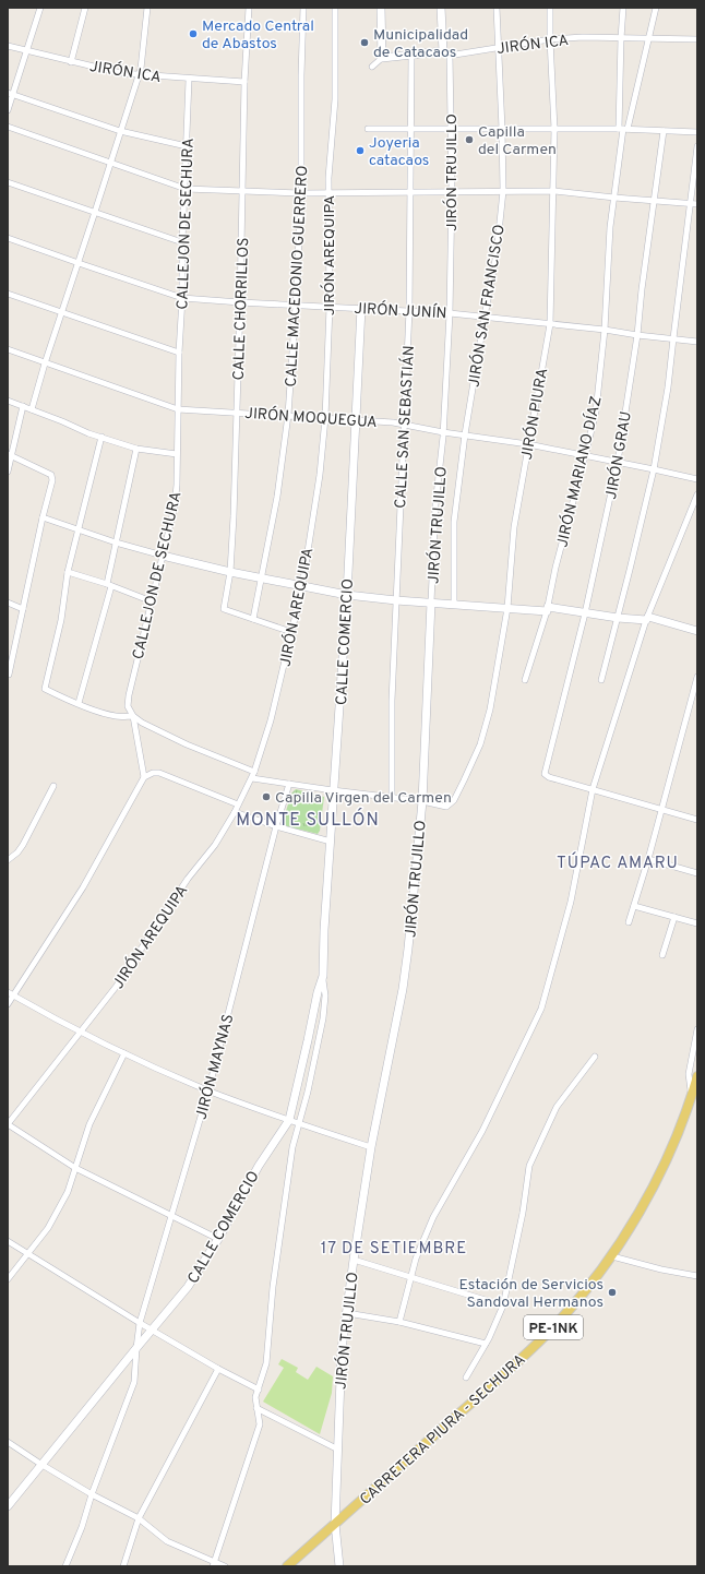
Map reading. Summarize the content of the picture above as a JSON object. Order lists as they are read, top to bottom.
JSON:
{
  "streets": {
    "main road": ["PE-1NK", "CARRETERA PIURA - SECHURA"],
    "street": [
      "JIRÓN ICA",
      "JIRÓN TRUJILLO",
      "CALLEJON DE SECHURA",
      "JIRÓN AREQUIPA",
      "CALLE MACEDONIO GUERRERO",
      "JIRÓN SAN FRANCISCO",
      "CALLE CHORRILLOS",
      "JIRÓN JUNÍN",
      "JIRÓN PIURA",
      "JIRÓN MOQUEGUA",
      "CALLE SAN SEBASTIÁN",
      "JIRÓN GRAU",
      "JIRÓN MARIANO DÍAZ",
      "CALLE COMERCIO",
      "JIRÓN MAYNAS"
    ]
  },
  "crossings": [
    ["JIRÓN ICA", "JIRÓN TRUJILLO"],
    ["JIRÓN ICA", "CALLEJON DE SECHURA"],
    ["JIRÓN ICA", "JIRÓN SAN FRANCISCO"],
    ["JIRÓN ICA", "CALLE CHORRILLOS"],
    ["JIRÓN ICA", "JIRÓN PIURA"],
    ["JIRÓN ICA", "CALLE SAN SEBASTIÁN"],
    ["JIRÓN ICA", "JIRÓN MARIANO DÍAZ"],
    ["JIRÓN TRUJILLO", "JIRÓN JUNÍN"],
    ["JIRÓN TRUJILLO", "JIRÓN PIURA"],
    ["JIRÓN TRUJILLO", "JIRÓN MOQUEGUA"],
    ["JIRÓN TRUJILLO", "CARRETERA PIURA - SECHURA"],
    ["CALLEJON DE SECHURA", "JIRÓN JUNÍN"],
    ["CALLEJON DE SECHURA", "JIRÓN MOQUEGUA"],
    ["JIRÓN AREQUIPA", "JIRÓN JUNÍN"],
    ["JIRÓN AREQUIPA", "JIRÓN MOQUEGUA"],
    ["CALLE MACEDONIO GUERRERO", "CALLE CHORRILLOS"],
    ["CALLE MACEDONIO GUERRERO", "JIRÓN JUNÍN"],
    ["CALLE MACEDONIO GUERRERO", "JIRÓN MOQUEGUA"],
    ["JIRÓN SAN FRANCISCO", "JIRÓN JUNÍN"],
    ["JIRÓN SAN FRANCISCO", "JIRÓN MOQUEGUA"],
    ["CALLE CHORRILLOS", "JIRÓN JUNÍN"],
    ["CALLE CHORRILLOS", "JIRÓN MOQUEGUA"],
    ["JIRÓN JUNÍN", "JIRÓN PIURA"],
    ["JIRÓN JUNÍN", "CALLE SAN SEBASTIÁN"],
    ["JIRÓN JUNÍN", "JIRÓN GRAU"],
    ["JIRÓN JUNÍN", "JIRÓN MARIANO DÍAZ"],
    ["JIRÓN JUNÍN", "CALLE COMERCIO"],
    ["JIRÓN PIURA", "JIRÓN MOQUEGUA"],
    ["JIRÓN MOQUEGUA", "CALLE SAN SEBASTIÁN"],
    ["JIRÓN MOQUEGUA", "JIRÓN GRAU"],
    ["JIRÓN MOQUEGUA", "JIRÓN MARIANO DÍAZ"],
    ["JIRÓN MOQUEGUA", "CALLE COMERCIO"],
    ["CALLE COMERCIO", "JIRÓN MAYNAS"]
  ],
  "districts": ["MONTE SULLÓN", "TÚPAC AMARU", "17 DE SETIEMBRE"],
  "places": [
    "Mercado Central de Abastos",
    "Municipalidad de Catacaos",
    "Capilla del Carmen",
    "Joyeria catacaos",
    "Capilla Virgen del Carmen",
    "Estación de Servicios Sandoval Hermanos"
  ]
}
